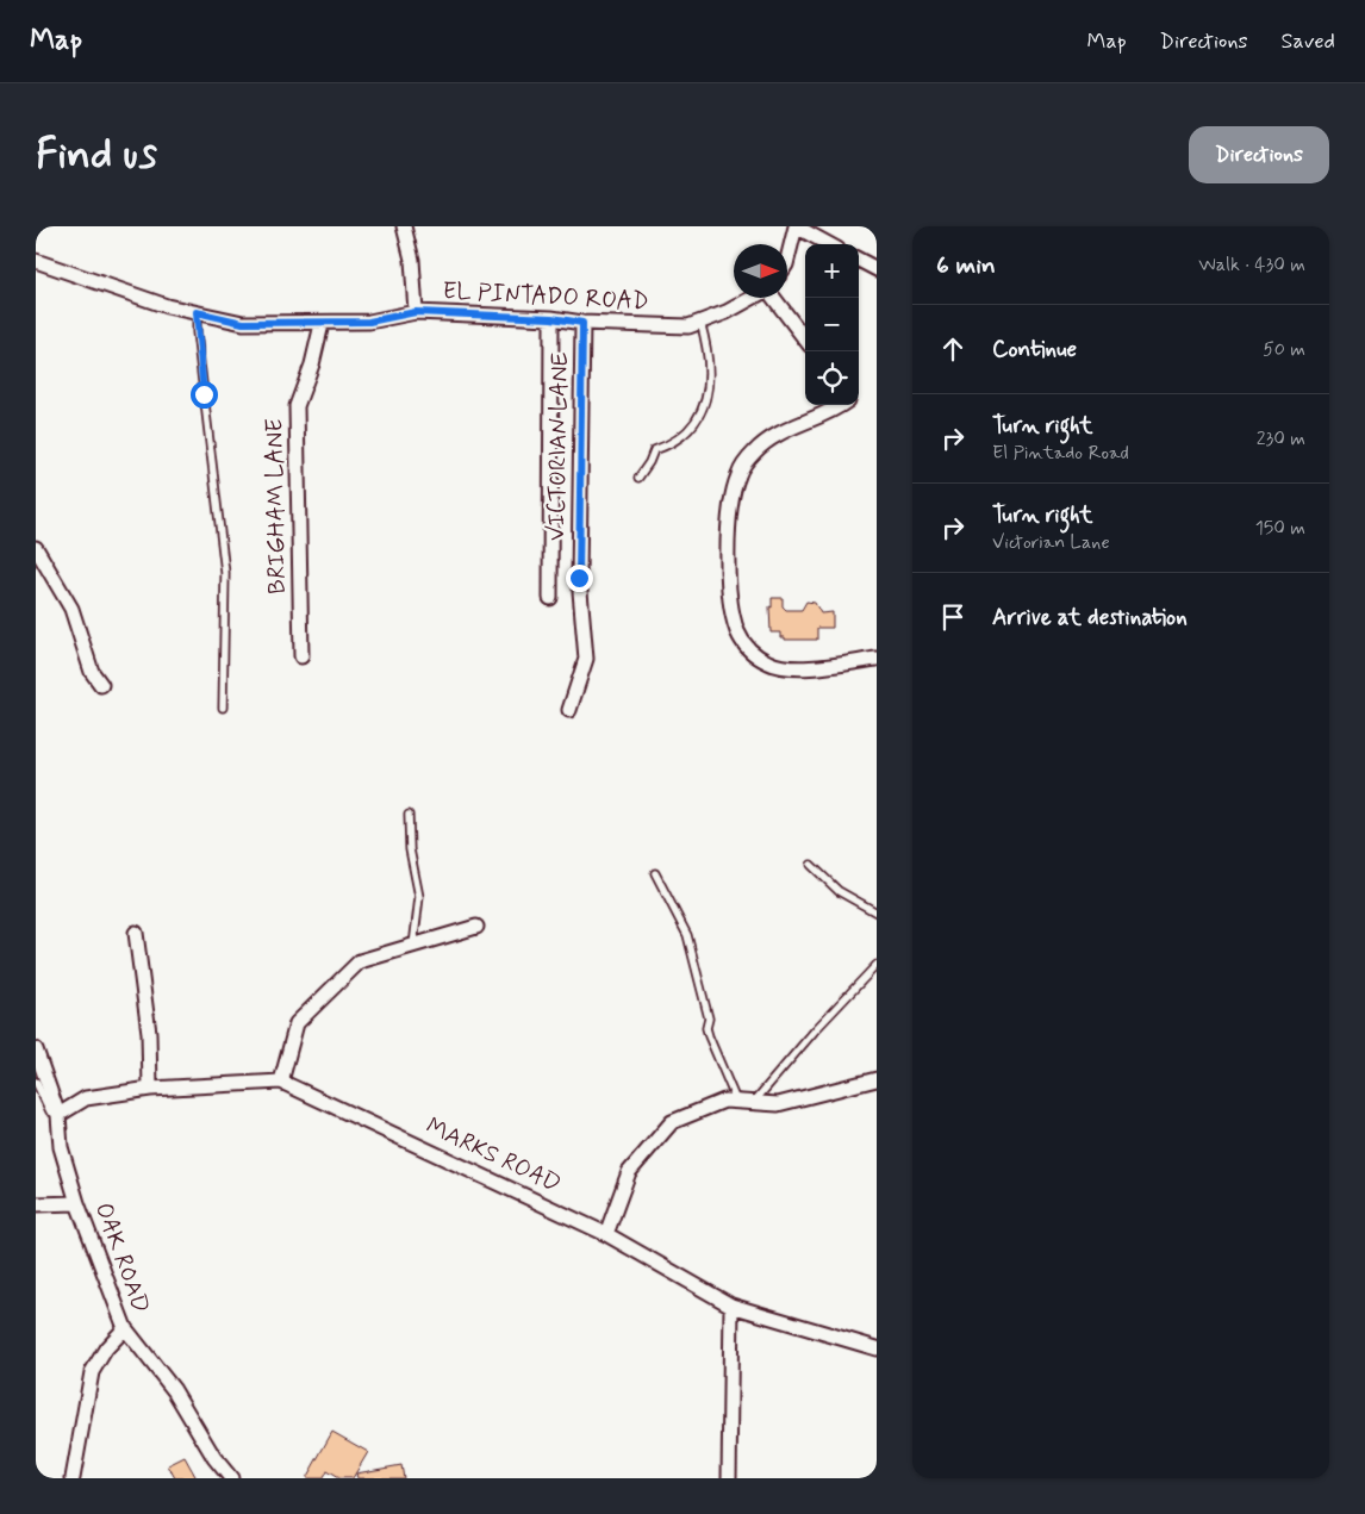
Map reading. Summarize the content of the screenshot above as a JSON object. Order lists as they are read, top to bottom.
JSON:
{
  "streets": {
    "street": [
      "EL PINTADO ROAD",
      "VICTORIAN LANE",
      "BRIGHAM LANE",
      "MARKS ROAD",
      "OAK ROAD"
    ]
  },
  "crossings": [
    ["EL PINTADO ROAD", "VICTORIAN LANE"],
    ["EL PINTADO ROAD", "BRIGHAM LANE"],
    ["MARKS ROAD", "OAK ROAD"]
  ],
  "north": "right",
  "page": {
    "header": "Map",
    "nav": ["Map", "Directions", "Saved"],
    "buttons": "Directions",
    "title": "Find us",
    "heading": ["6 min", "Walk · 430 m"],
    "map_buttons": ["+", "−"],
    "list": [
      ["Continue", "50 m"],
      ["Turn right", "El Pintado Road", "230 m"],
      ["Turn right", "Victorian Lane", "150 m"],
      "Arrive at destination"
    ]
  }
}
